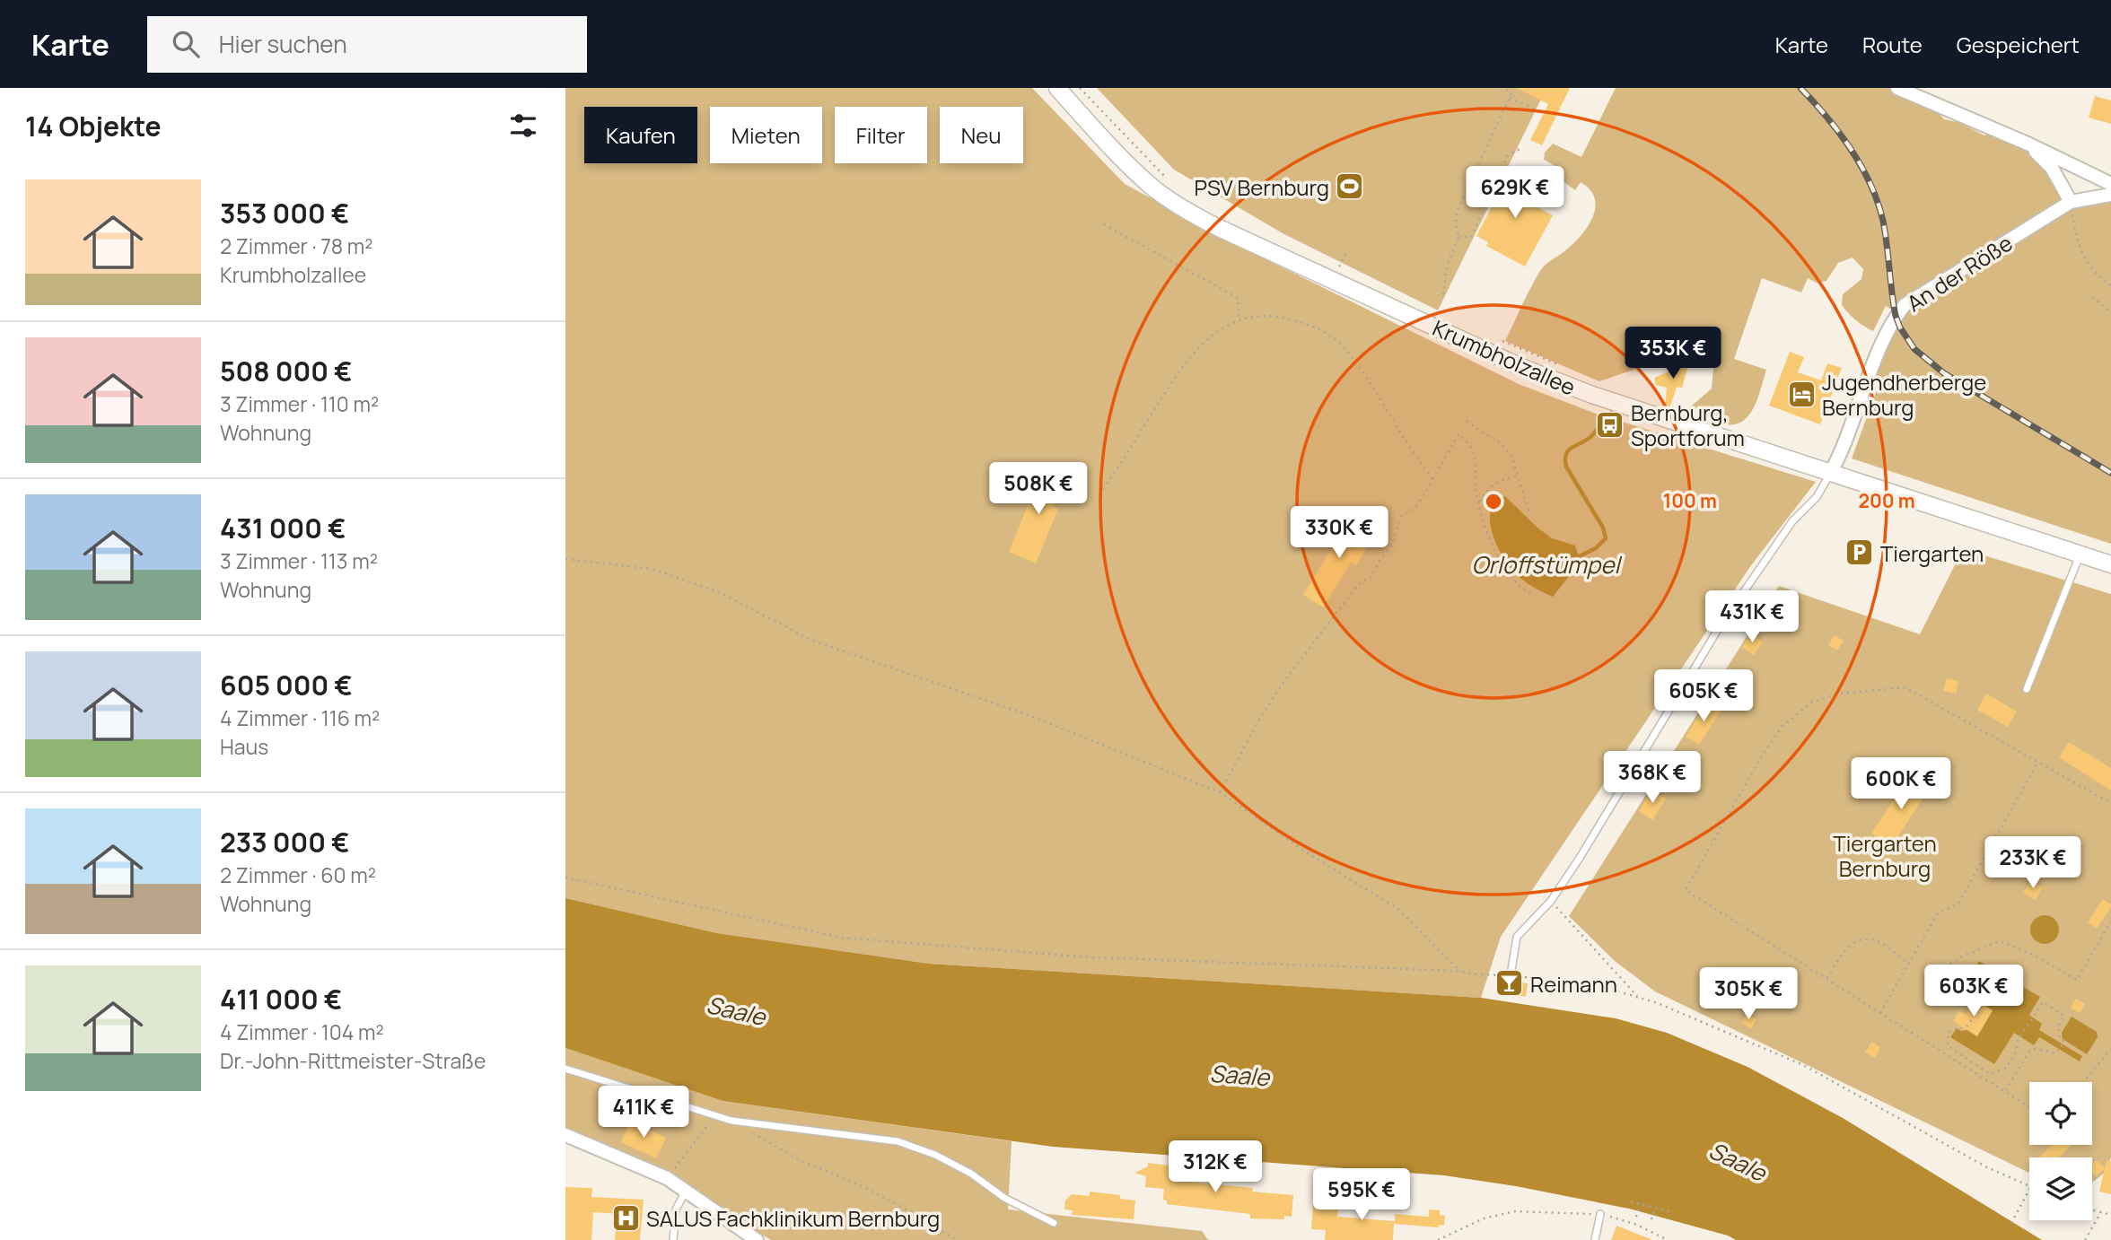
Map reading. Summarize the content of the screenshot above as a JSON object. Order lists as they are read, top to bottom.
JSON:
{
  "streets": {
    "street": ["An der Röße", "Krumbholzallee"]
  },
  "crossings": [
    ["An der Röße", "Krumbholzallee"]
  ],
  "water": ["Orloffstümpel", "Saale"],
  "parks": ["Tiergarten Bernburg"],
  "places": {
    "sports": ["PSV Bernburg"],
    "hotel": ["Jugendherberge Bernburg"],
    "bus stop": ["Bernburg, Sportforum"],
    "parking": ["Tiergarten"],
    "bar": ["Reimann"],
    "hospital": ["SALUS Fachklinikum Bernburg"]
  },
  "page": {
    "header": "Karte",
    "search": "Hier suchen",
    "nav": ["Karte", "Route", "Gespeichert"],
    "heading": "14 Objekte",
    "chip": [
      "Kaufen",
      "Mieten",
      "Filter",
      "Neu"
    ],
    "list": [
      {
        "name": "353 000 €",
        "note": "2 Zimmer · 78 m² · Krumbholzallee"
      },
      {
        "name": "508 000 €",
        "note": "3 Zimmer · 110 m² · Wohnung"
      },
      {
        "name": "431 000 €",
        "note": "3 Zimmer · 113 m² · Wohnung"
      },
      {
        "name": "605 000 €",
        "note": "4 Zimmer · 116 m² · Haus"
      },
      {
        "name": "233 000 €",
        "note": "2 Zimmer · 60 m² · Wohnung"
      },
      {
        "name": "411 000 €",
        "note": "4 Zimmer · 104 m² · Dr.-John-Rittmeister-Straße"
      }
    ],
    "price": [
      "629K €",
      "353K €",
      "508K €",
      "330K €",
      "431K €",
      "605K €",
      "368K €",
      "600K €",
      "233K €",
      "603K €",
      "305K €",
      "411K €",
      "312K €",
      "595K €"
    ]
  },
  "rings": ["100 m", "200 m"]
}
